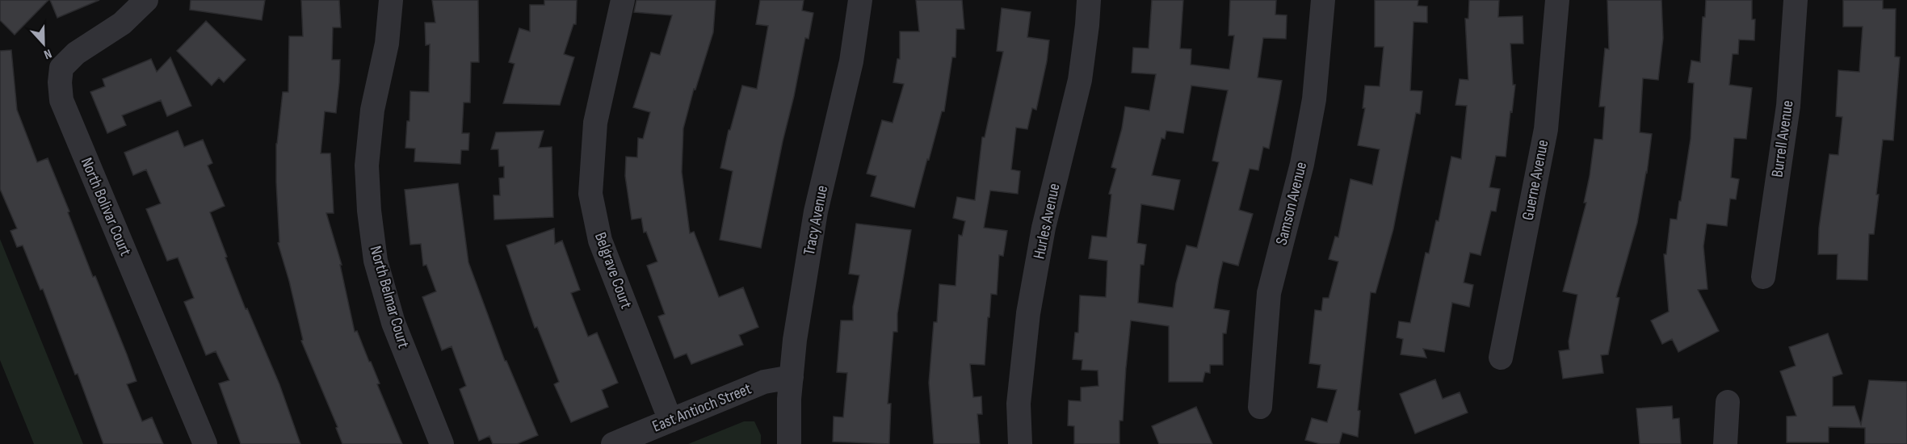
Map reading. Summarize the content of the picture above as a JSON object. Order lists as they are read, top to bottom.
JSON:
{
  "streets": {
    "street": [
      "Burrell Avenue",
      "Guerne Avenue",
      "Samson Avenue",
      "North Bolivar Court",
      "Tracy Avenue",
      "Hurles Avenue",
      "Belgrave Court",
      "North Belmar Court",
      "East Antioch Street"
    ]
  },
  "crossings": [
    ["Tracy Avenue", "East Antioch Street"],
    ["Belgrave Court", "East Antioch Street"]
  ],
  "north": "bottom"
}
